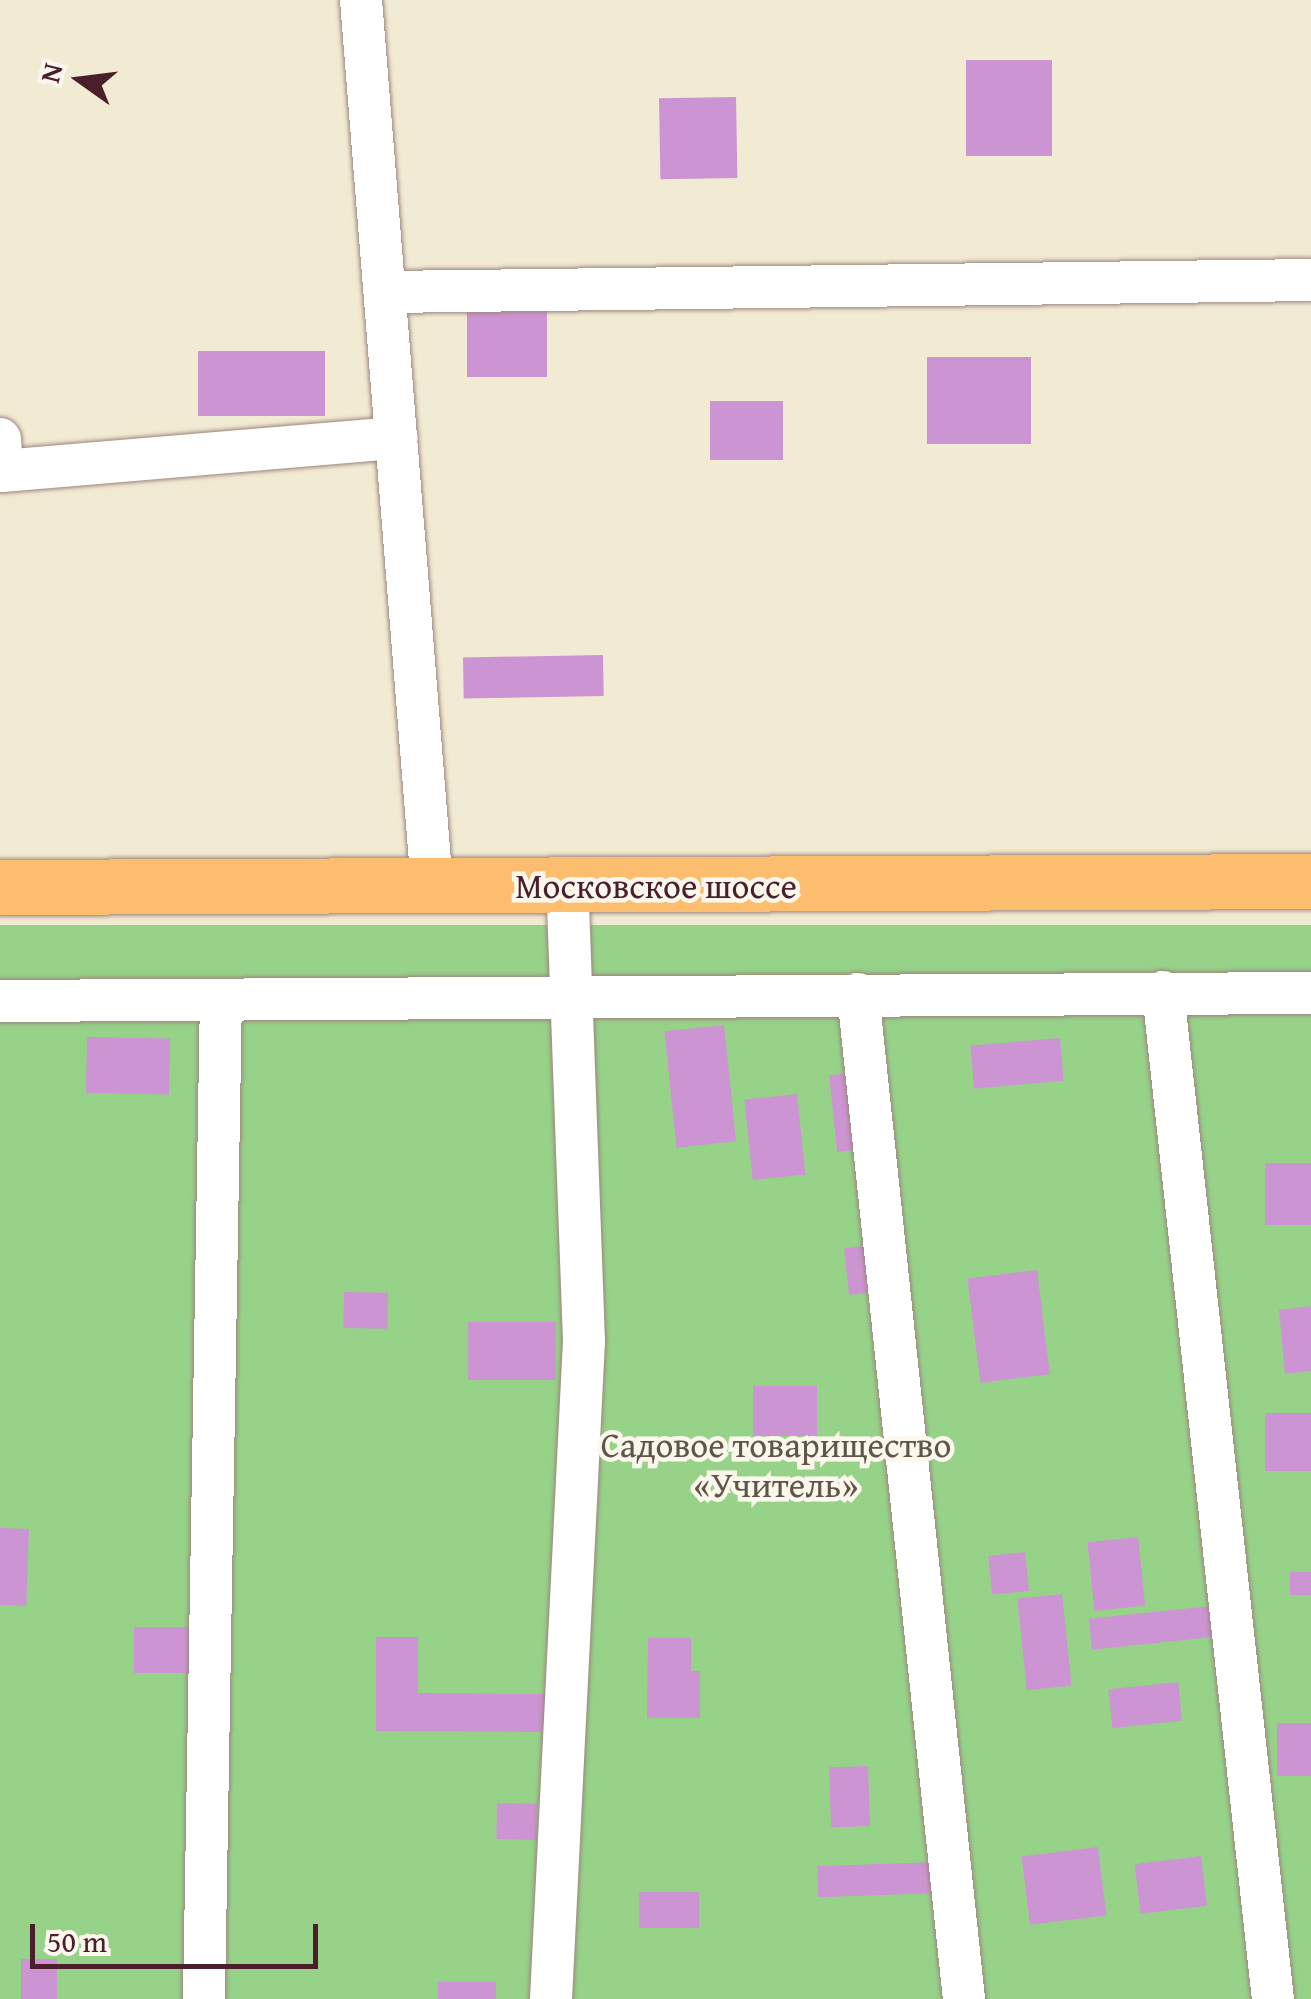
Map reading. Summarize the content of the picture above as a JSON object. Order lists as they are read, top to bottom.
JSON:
{
  "streets": {
    "highway": ["Московское шоссе"]
  },
  "parks": ["Садовое товарищество «Учитель»"],
  "scale_bar": "50 m",
  "north": "left"
}
